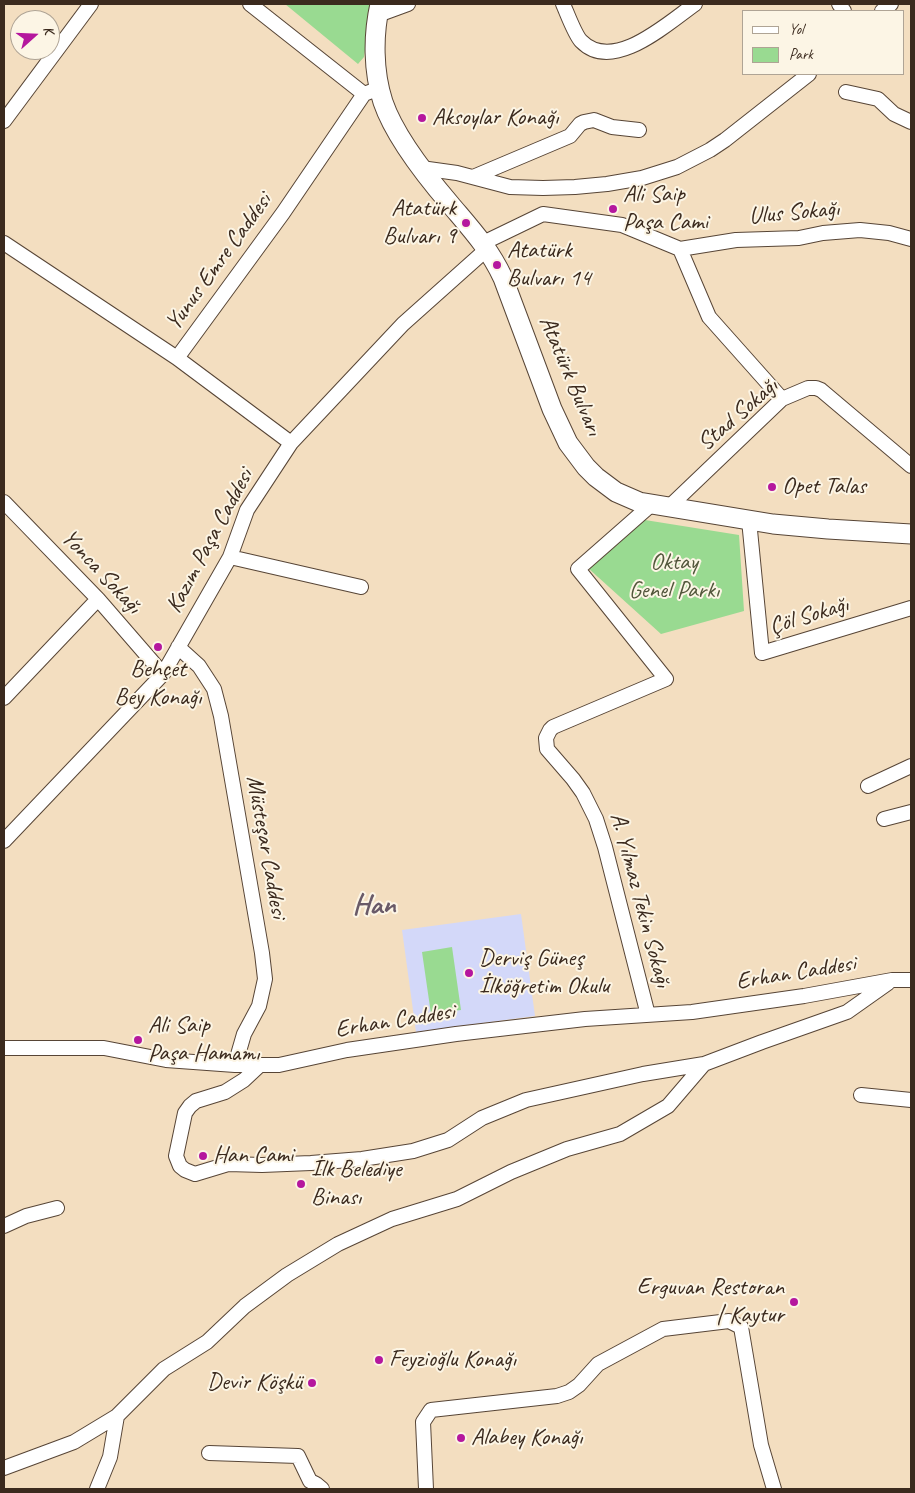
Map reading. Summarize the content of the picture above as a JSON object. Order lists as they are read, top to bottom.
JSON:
{
  "streets": {
    "main road": ["Atatürk Bulvarı"],
    "street": [
      "Ulus Sokağı",
      "Yunus Emre Caddesi",
      "Stad Sokağı",
      "Kazım Paşa Caddesi",
      "Yonca Sokağı",
      "Çöl Sokağı",
      "Müsteşar Caddesi",
      "A. Yılmaz Tekin Sokağı",
      "Erhan Caddesi"
    ]
  },
  "crossings": [
    ["Ulus Sokağı", "Kazım Paşa Caddesi"],
    ["Yunus Emre Caddesi", "Atatürk Bulvarı"],
    ["Atatürk Bulvarı", "Stad Sokağı"],
    ["Atatürk Bulvarı", "Kazım Paşa Caddesi"],
    ["Atatürk Bulvarı", "Çöl Sokağı"],
    ["Atatürk Bulvarı", "A. Yılmaz Tekin Sokağı"],
    ["Stad Sokağı", "A. Yılmaz Tekin Sokağı"],
    ["Kazım Paşa Caddesi", "Yonca Sokağı"],
    ["Kazım Paşa Caddesi", "Müsteşar Caddesi"],
    ["Müsteşar Caddesi", "Erhan Caddesi"],
    ["A. Yılmaz Tekin Sokağı", "Erhan Caddesi"]
  ],
  "districts": ["Han"],
  "parks": ["Oktay Genel Parkı"],
  "places": [
    "Aksoylar Konağı",
    "Ali Saip Paşa Cami",
    "Atatürk Bulvarı 9",
    "Atatürk Bulvarı 14",
    "Opet Talas",
    "Behçet Bey Konağı",
    "Derviş Güneş İlköğretim Okulu",
    "Ali Saip Paşa Hamamı",
    "Han Cami",
    "İlk Belediye Binası",
    "Erguvan Restoran | Kaytur",
    "Feyzioğlu Konağı",
    "Devir Köşkü",
    "Alabey Konağı"
  ],
  "legend": ["Yol", "Park"],
  "north": "right"
}
